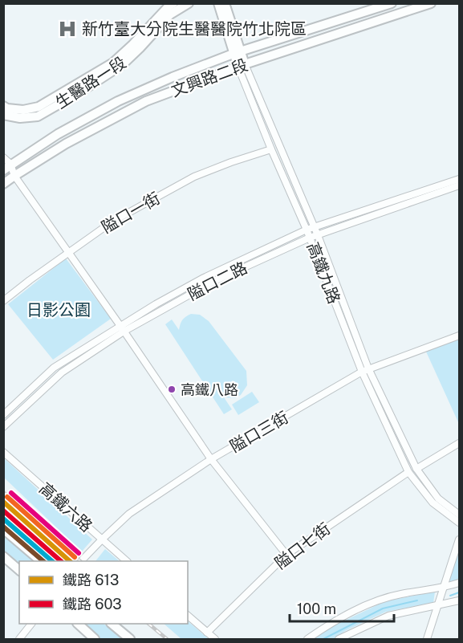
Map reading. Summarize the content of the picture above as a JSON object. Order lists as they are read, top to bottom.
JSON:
{
  "streets": {
    "street": [
      "文興路二段",
      "生醫路一段",
      "隘口一街",
      "高鐵九路",
      "隘口二路",
      "隘口三街",
      "高鐵六路",
      "隘口七街"
    ]
  },
  "crossings": [
    ["文興路二段", "高鐵九路"],
    ["隘口一街", "高鐵九路"],
    ["高鐵九路", "隘口二路"],
    ["高鐵九路", "隘口三街"],
    ["高鐵九路", "隘口七街"],
    ["隘口三街", "高鐵六路"]
  ],
  "parks": ["日影公園"],
  "places": {
    "hospital": ["新竹臺大分院生醫醫院竹北院區"],
    "other": ["高鐵八路"]
  },
  "lines": ["rail line 613", "rail line 603"],
  "legend": ["鐵路 613", "鐵路 603"],
  "scale_bar": "100 m"
}
